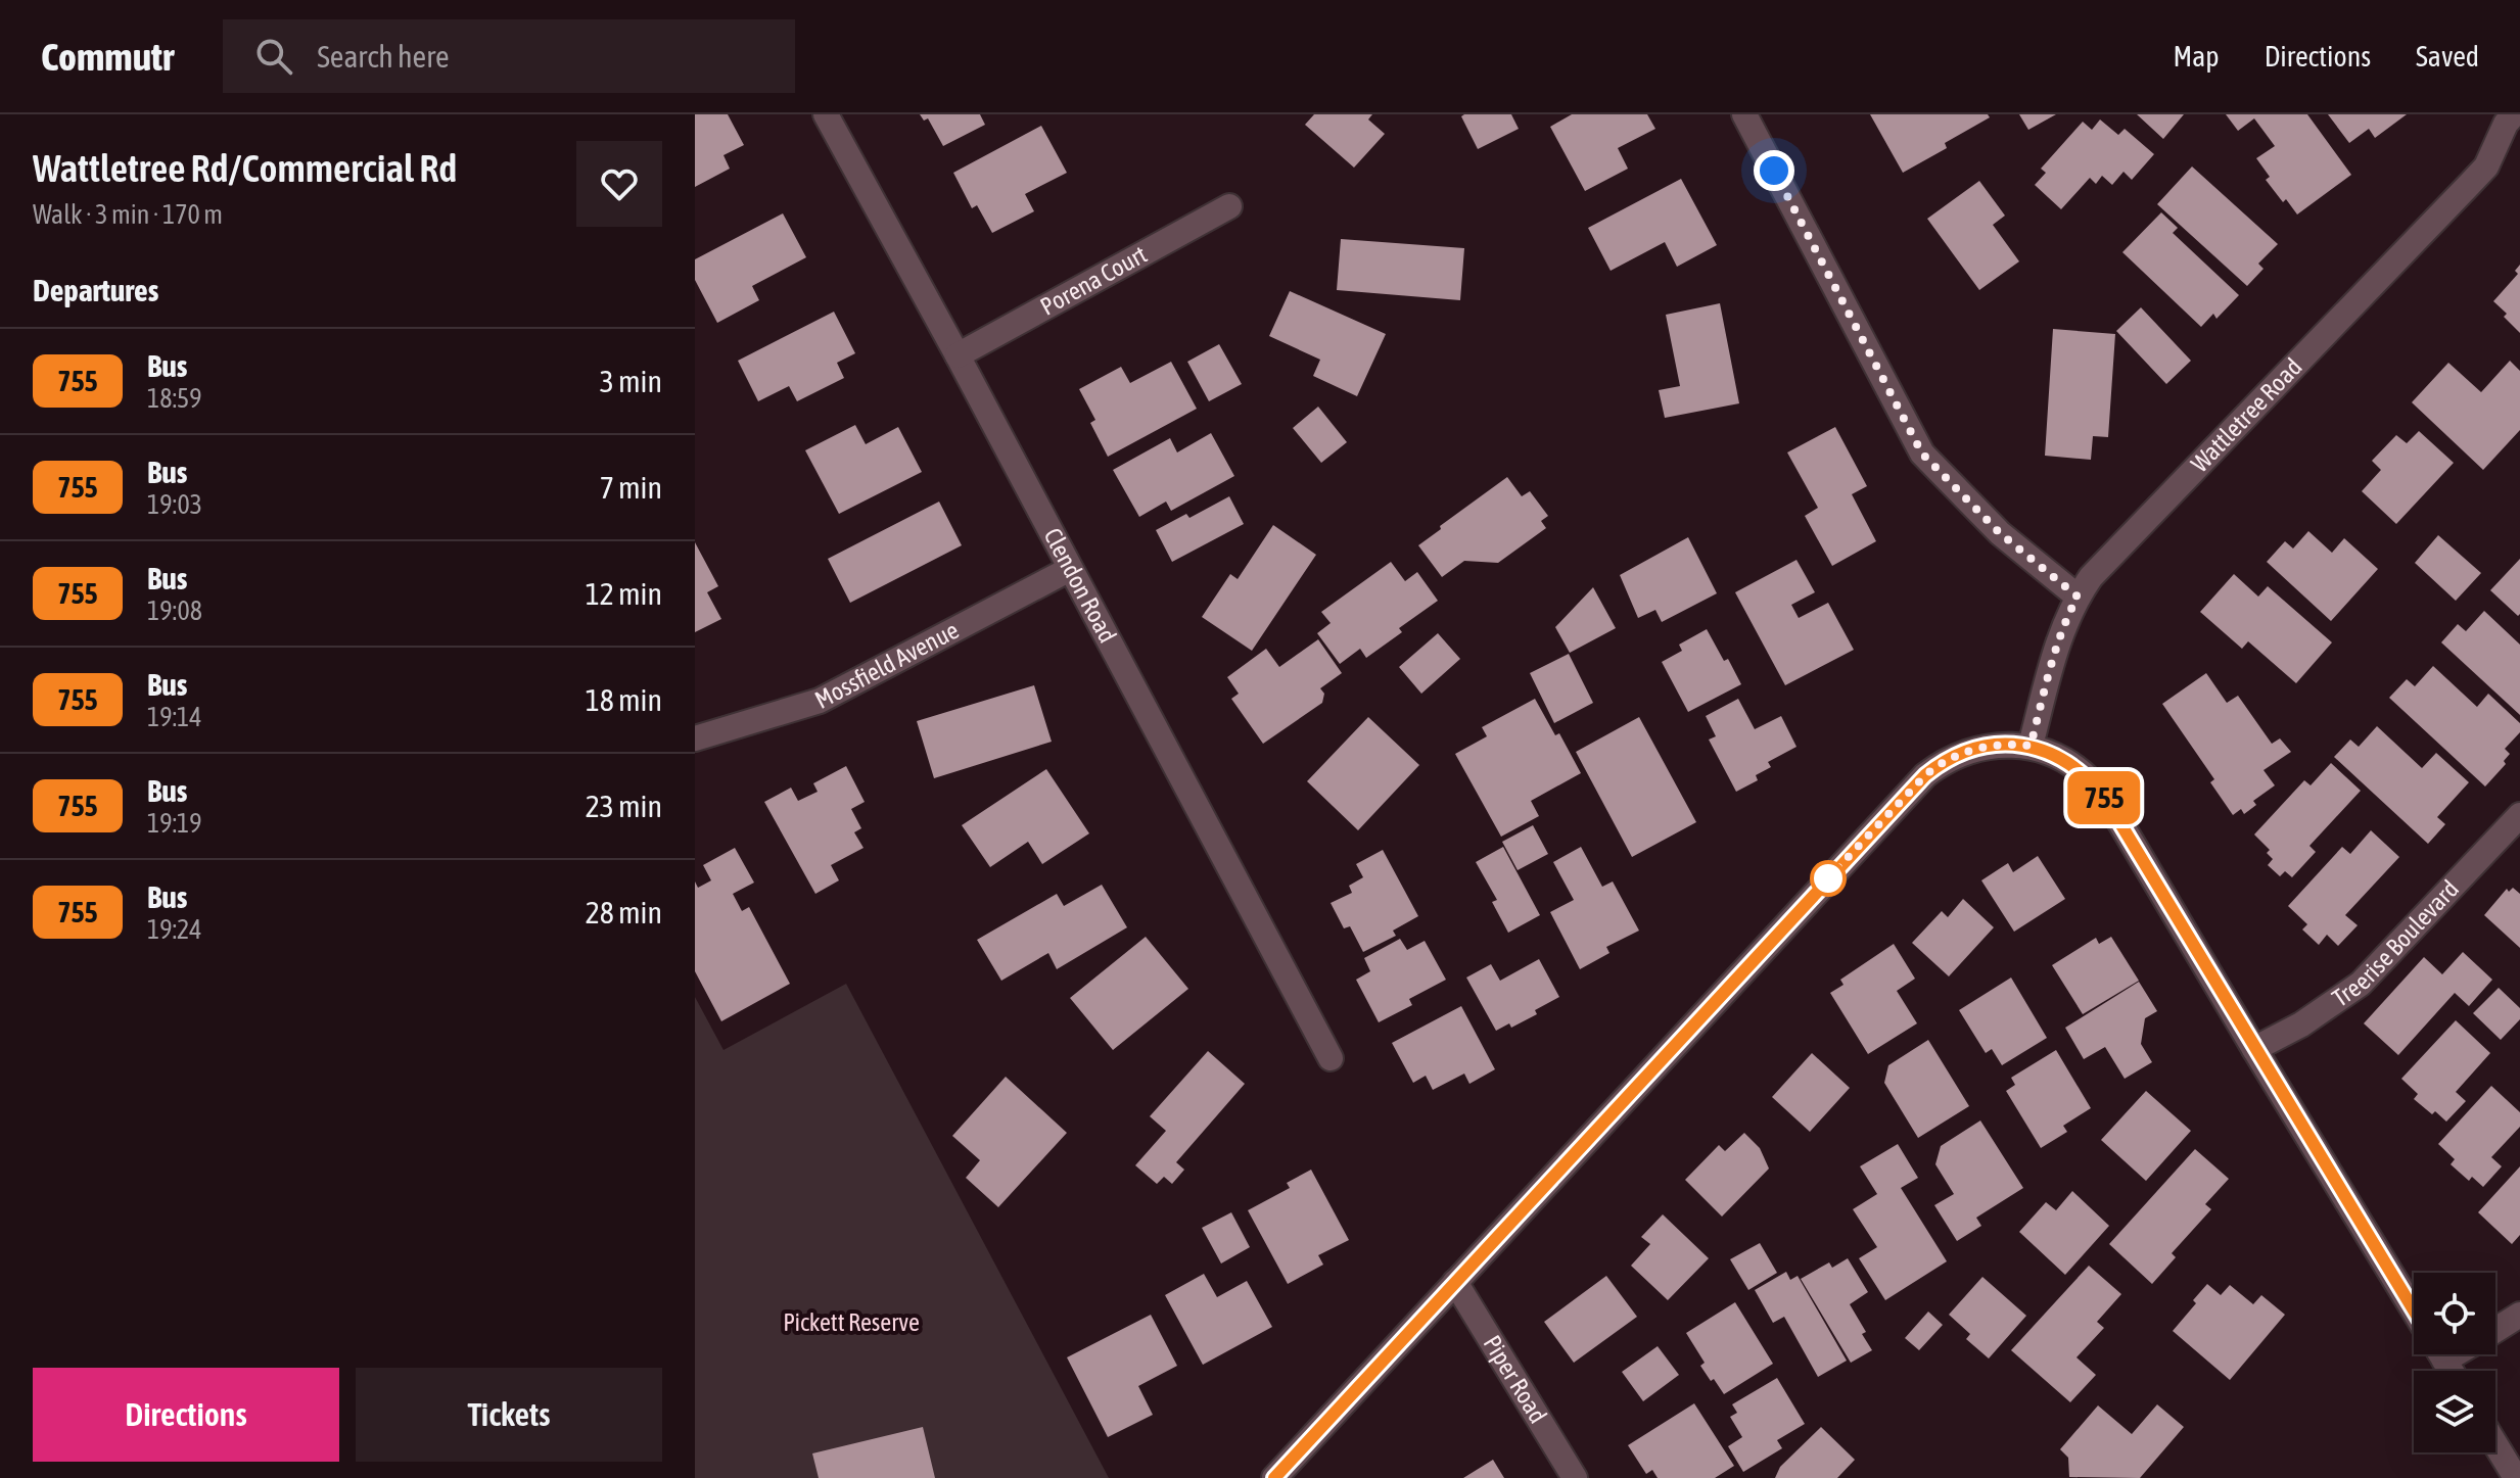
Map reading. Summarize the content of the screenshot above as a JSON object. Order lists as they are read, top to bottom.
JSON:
{
  "streets": {
    "street": [
      "Porena Court",
      "Wattletree Road",
      "Clendon Road",
      "Mossfield Avenue",
      "Treerise Boulevard",
      "Piper Road"
    ]
  },
  "crossings": [
    ["Porena Court", "Clendon Road"],
    ["Clendon Road", "Mossfield Avenue"]
  ],
  "parks": ["Pickett Reserve"],
  "lines": ["bus line 755"],
  "page": {
    "header": "Commutr",
    "search": "Search here",
    "nav": ["Map", "Directions", "Saved"],
    "heading": [
      ["Wattletree Rd/Commercial Rd", "Walk · 3 min · 170 m"],
      "Departures"
    ],
    "on_map": "755",
    "list": [
      {
        "mark": "755",
        "name": "Bus",
        "note": "18:59",
        "value": "3 min"
      },
      {
        "mark": "755",
        "name": "Bus",
        "note": "19:03",
        "value": "7 min"
      },
      {
        "mark": "755",
        "name": "Bus",
        "note": "19:08",
        "value": "12 min"
      },
      {
        "mark": "755",
        "name": "Bus",
        "note": "19:14",
        "value": "18 min"
      },
      {
        "mark": "755",
        "name": "Bus",
        "note": "19:19",
        "value": "23 min"
      },
      {
        "mark": "755",
        "name": "Bus",
        "note": "19:24",
        "value": "28 min"
      }
    ],
    "buttons": ["Directions", "Tickets"]
  }
}
